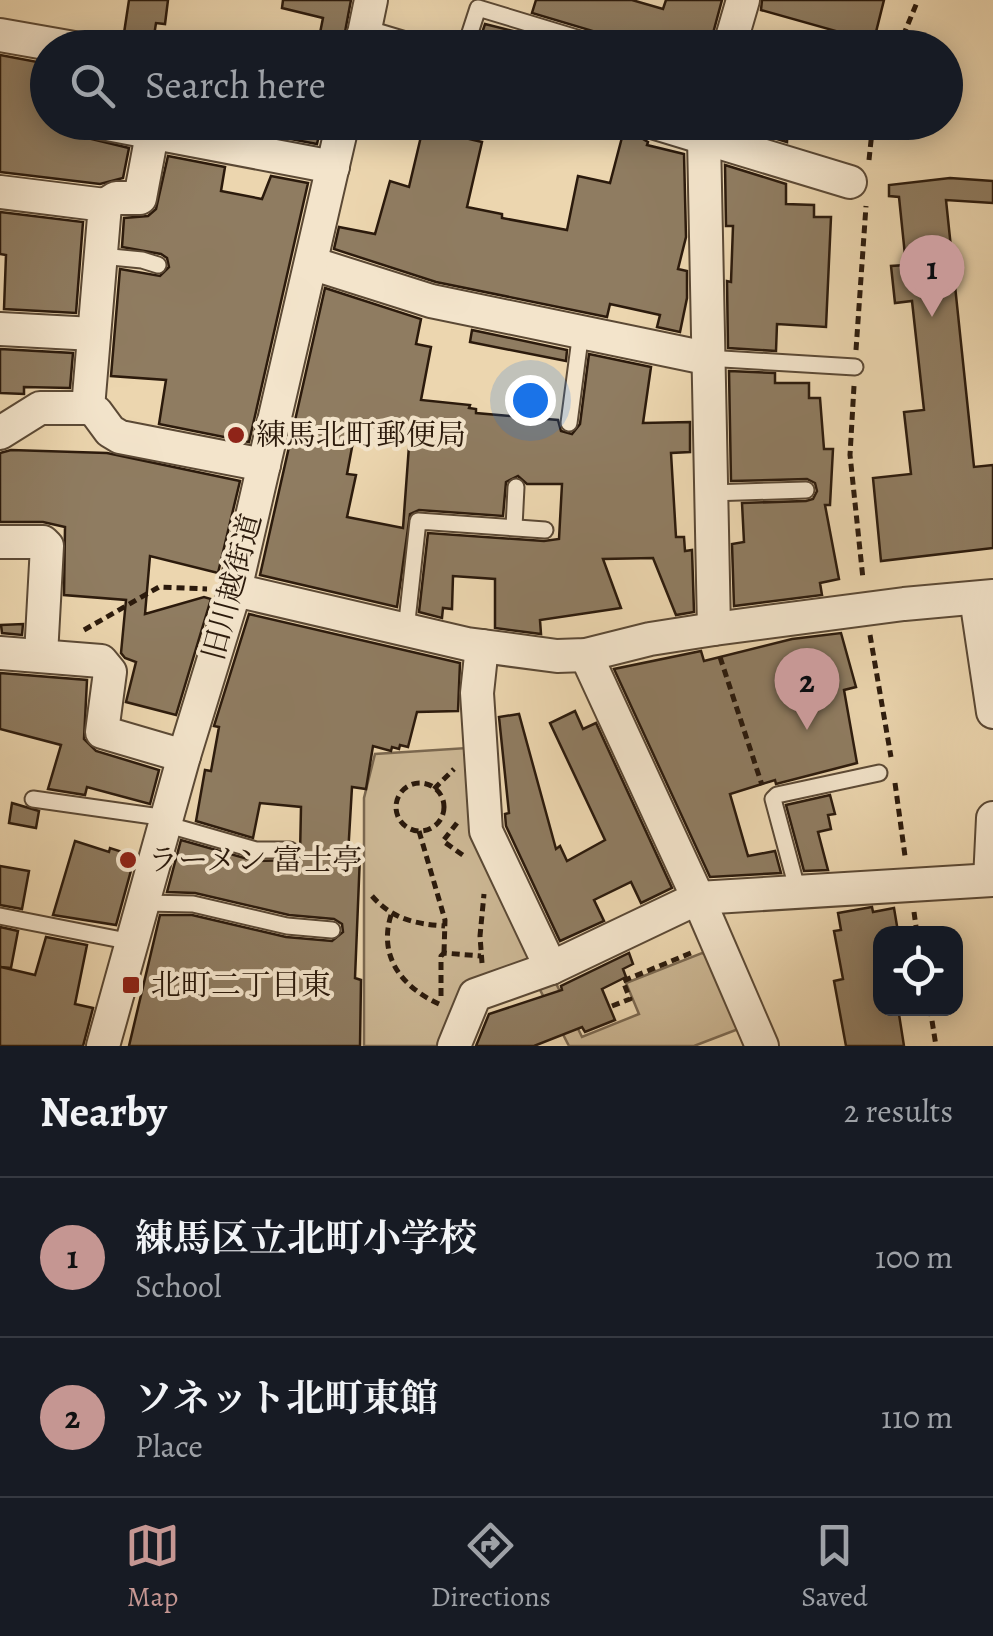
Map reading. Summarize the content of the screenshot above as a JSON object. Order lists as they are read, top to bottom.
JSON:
{
  "streets": {
    "street": ["旧川越街道"]
  },
  "places": {
    "other": ["練馬北町郵便局", "ラーメン 富士亭"],
    "transit": ["北町二丁目東"]
  },
  "page": {
    "search": "Search here",
    "pins": ["1", "2"],
    "heading": ["Nearby", "2 results"],
    "list": [
      {
        "mark": "1",
        "name": "練馬区立北町小学校",
        "note": "School",
        "value": "100 m"
      },
      {
        "mark": "2",
        "name": "ソネット北町東館",
        "note": "Place",
        "value": "110 m"
      }
    ],
    "nav": ["Map", "Directions", "Saved"]
  }
}
